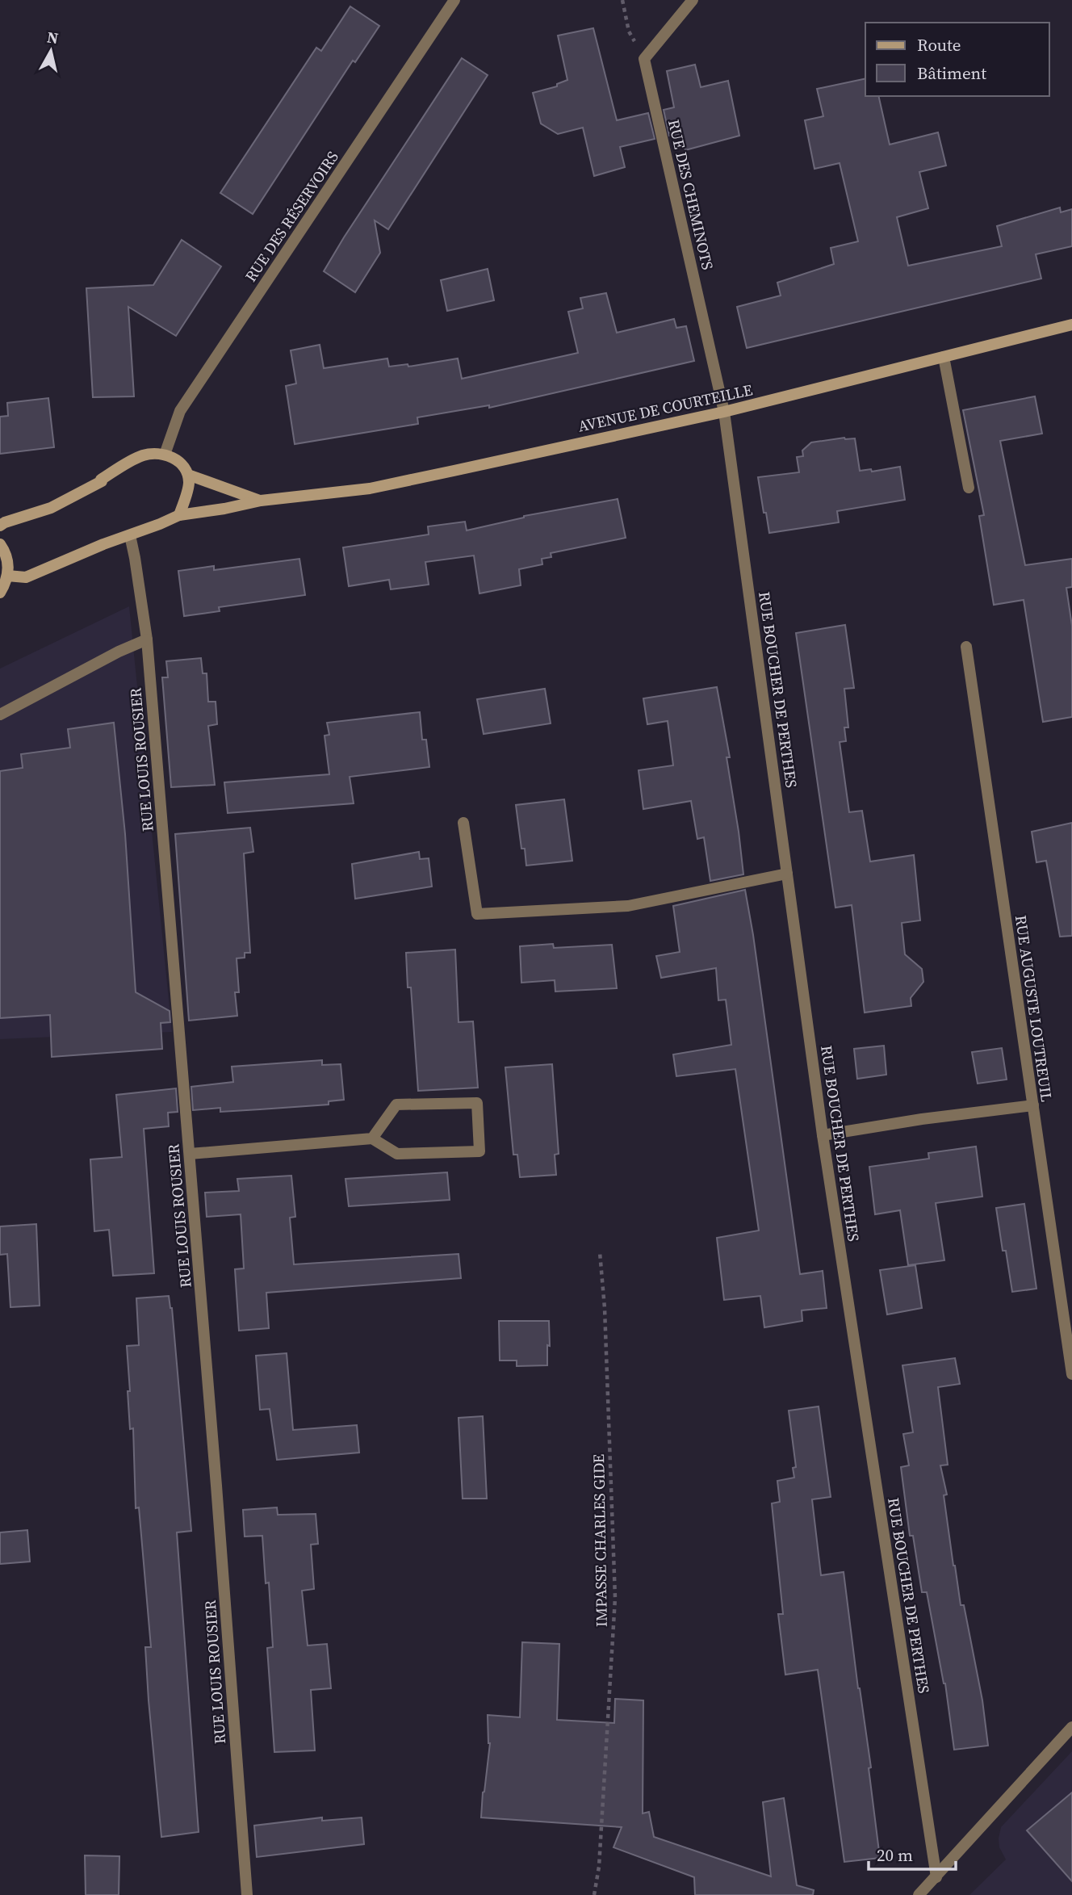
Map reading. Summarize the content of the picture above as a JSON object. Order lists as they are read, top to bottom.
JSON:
{
  "streets": {
    "street": [
      "RUE DES CHEMINOTS",
      "RUE DES RÉSERVOIRS",
      "AVENUE DE COURTEILLE",
      "RUE BOUCHER DE PERTHES",
      "RUE LOUIS ROUSIER",
      "RUE AUGUSTE LOUTREUIL"
    ],
    "path": ["IMPASSE CHARLES GIDE"]
  },
  "crossings": [
    ["RUE DES CHEMINOTS", "AVENUE DE COURTEILLE"],
    ["RUE DES CHEMINOTS", "RUE BOUCHER DE PERTHES"],
    ["RUE DES RÉSERVOIRS", "AVENUE DE COURTEILLE"],
    ["AVENUE DE COURTEILLE", "RUE BOUCHER DE PERTHES"],
    ["AVENUE DE COURTEILLE", "RUE LOUIS ROUSIER"]
  ],
  "legend": ["Route", "Bâtiment"],
  "scale_bar": "20 m",
  "north": "top"
}
